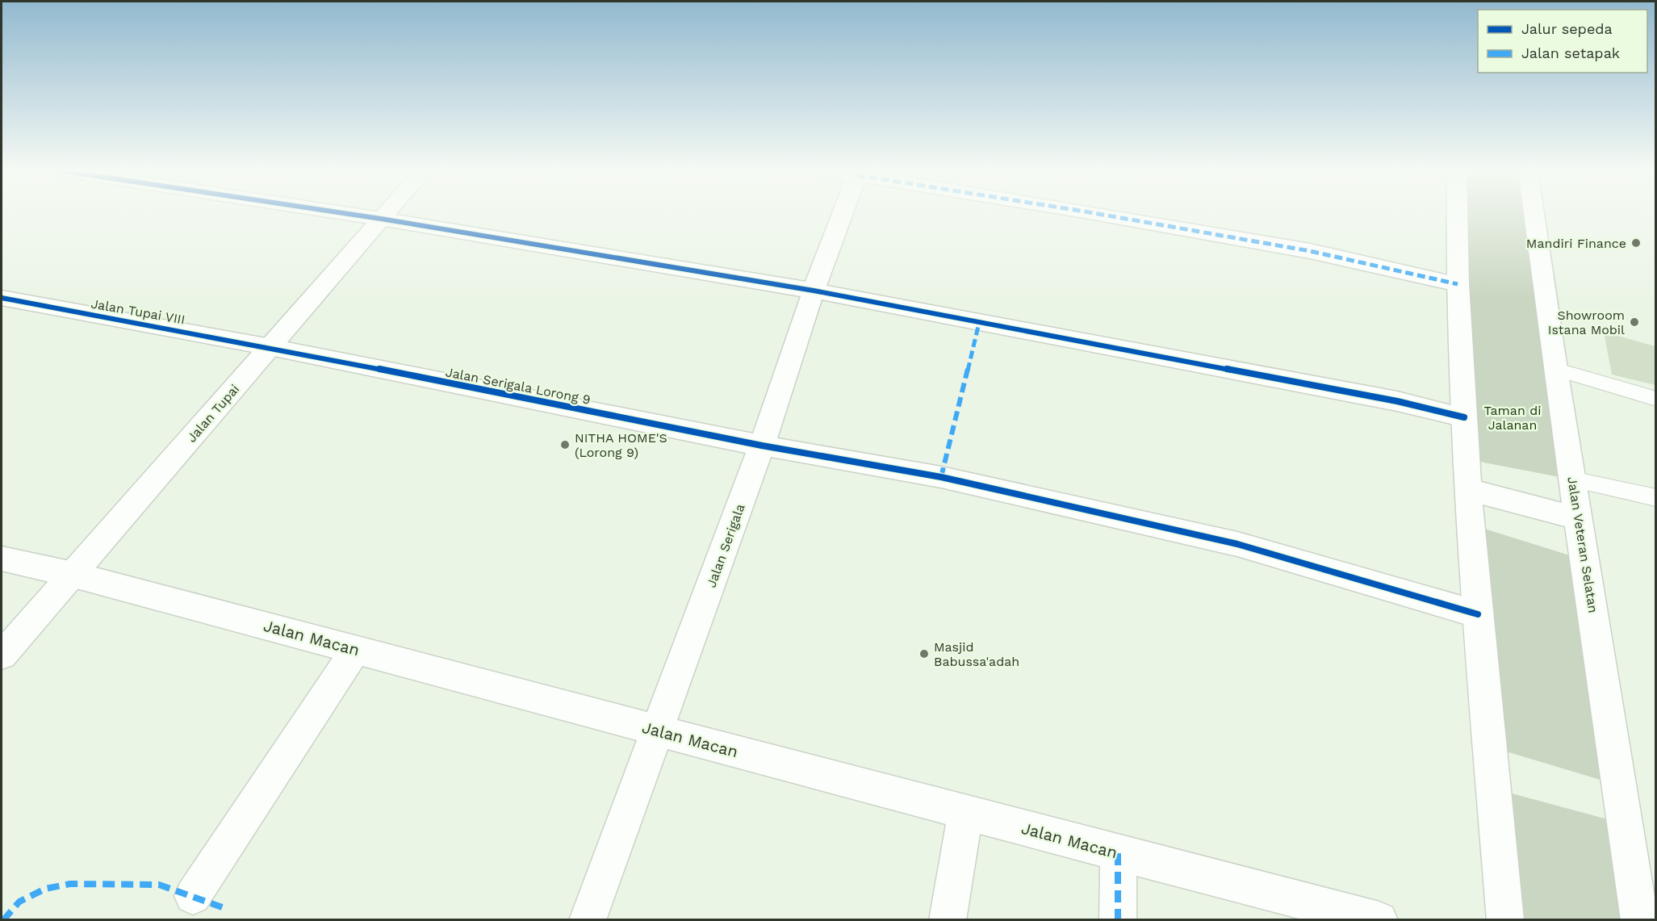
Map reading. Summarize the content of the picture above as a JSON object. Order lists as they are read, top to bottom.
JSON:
{
  "streets": {
    "street": [
      "Jalan Tupai VIII",
      "Jalan Serigala Lorong 9",
      "Jalan Tupai",
      "Jalan Veteran Selatan",
      "Jalan Serigala",
      "Jalan Macan"
    ]
  },
  "crossings": [
    ["Jalan Tupai VIII", "Jalan Serigala Lorong 9"],
    ["Jalan Tupai VIII", "Jalan Tupai"],
    ["Jalan Serigala Lorong 9", "Jalan Tupai"],
    ["Jalan Serigala Lorong 9", "Jalan Serigala"],
    ["Jalan Tupai", "Jalan Macan"],
    ["Jalan Serigala", "Jalan Macan"]
  ],
  "parks": ["Taman di Jalanan"],
  "places": [
    "Mandiri Finance",
    "Showroom Istana Mobil",
    "NITHA HOME'S (Lorong 9)",
    "Masjid Babussa'adah"
  ],
  "legend": ["Jalur sepeda", "Jalan setapak"]
}
